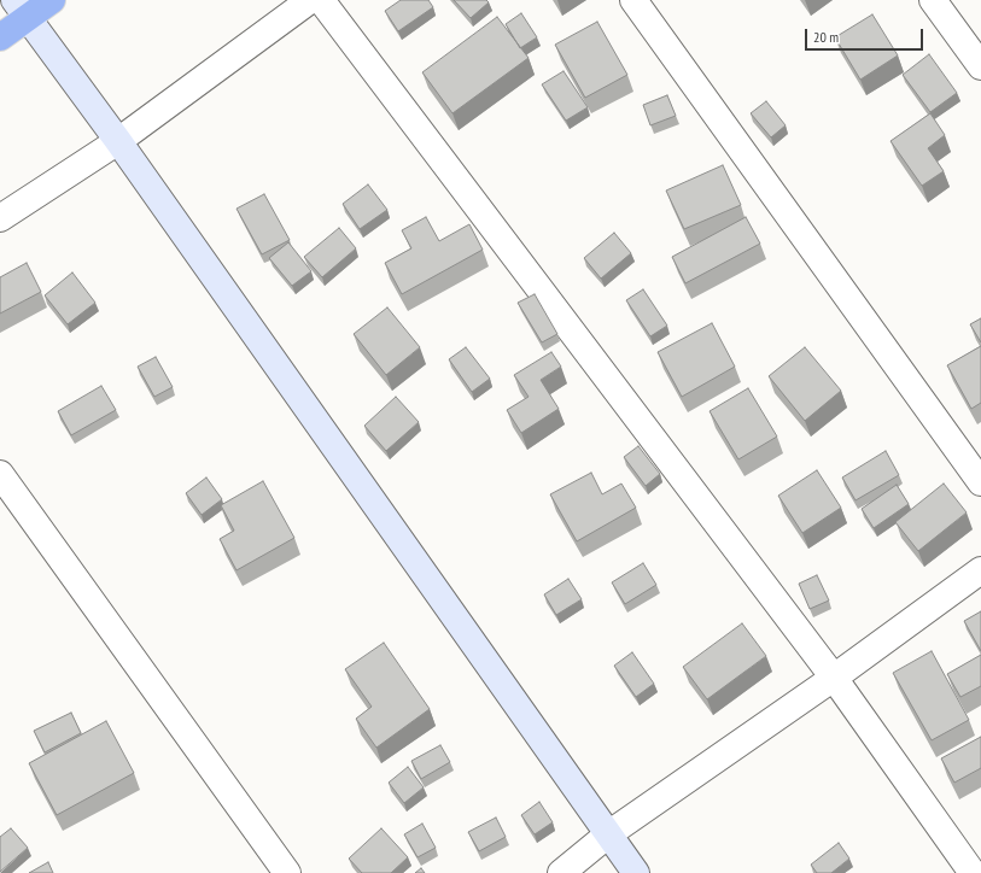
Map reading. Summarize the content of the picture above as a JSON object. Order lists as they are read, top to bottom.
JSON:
{
  "scale_bar": "20 m"
}
